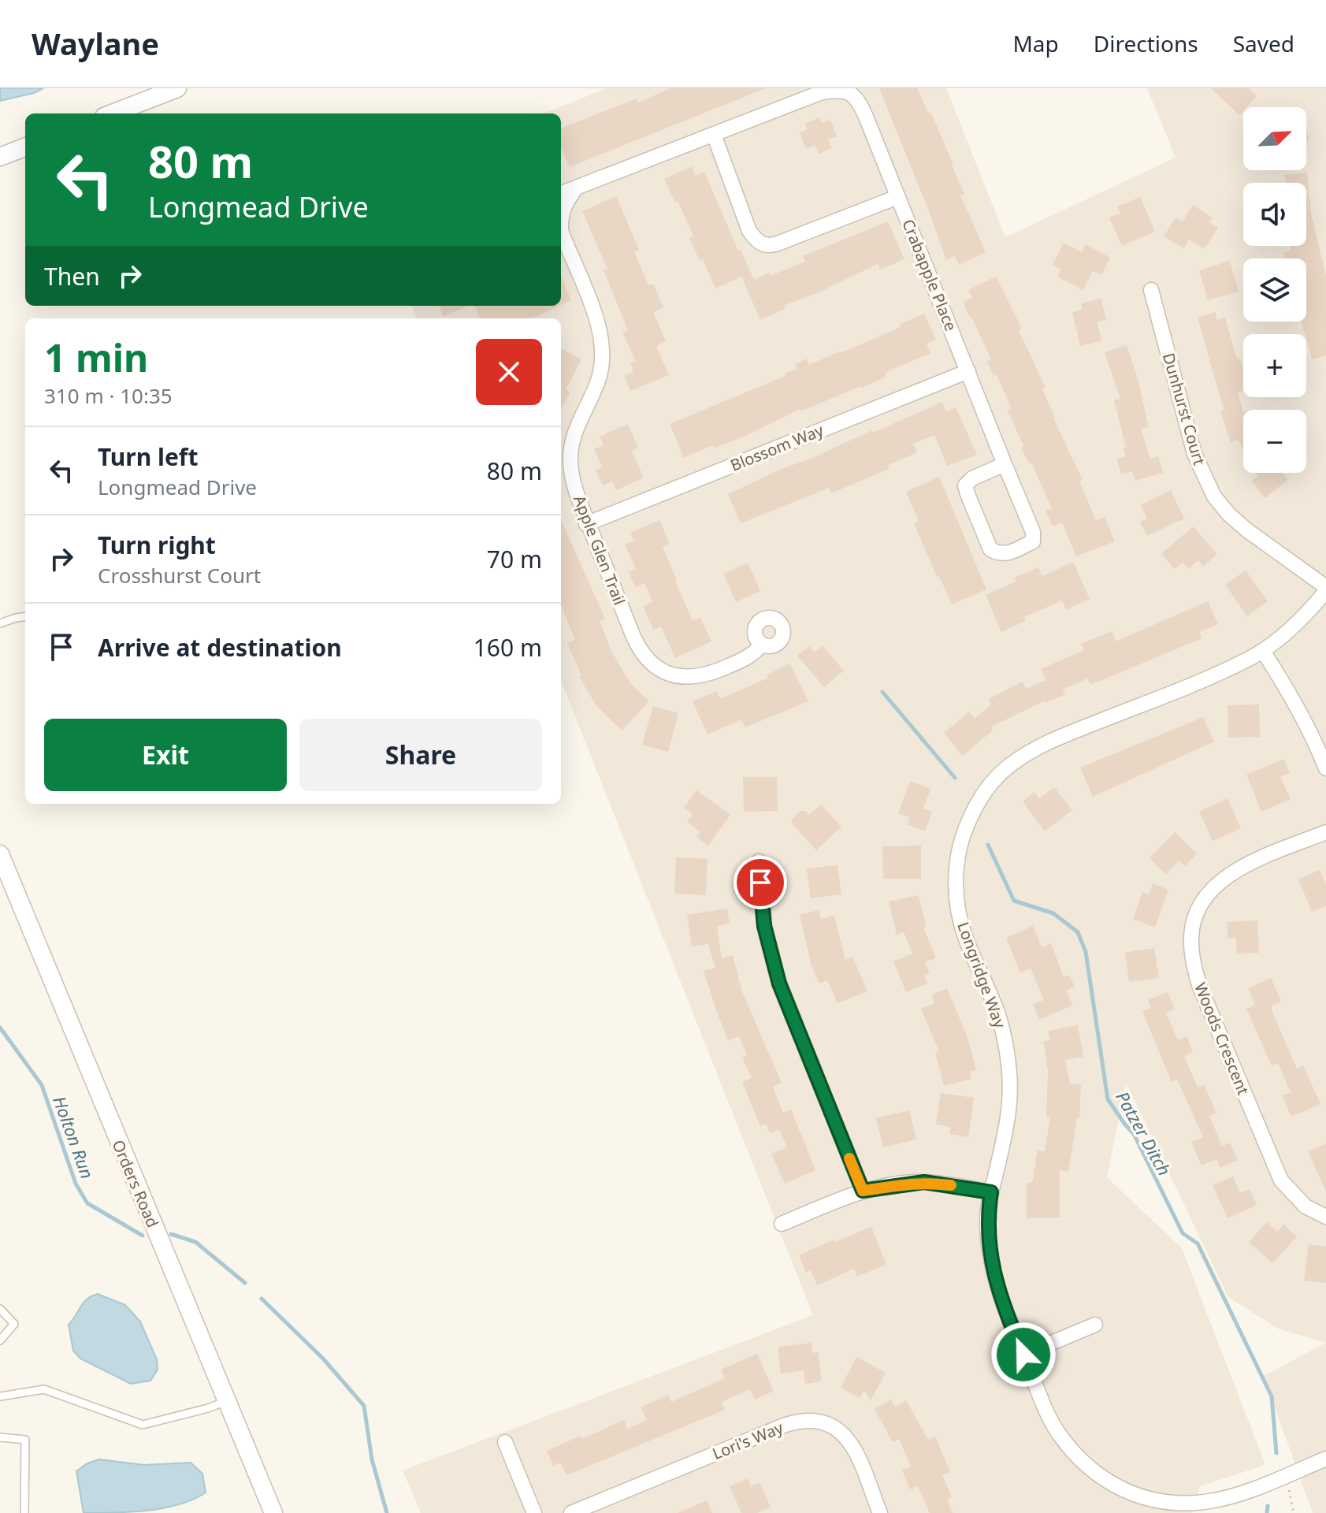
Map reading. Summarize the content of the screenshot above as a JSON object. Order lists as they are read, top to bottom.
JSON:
{
  "streets": {
    "street": [
      "Crabapple Place",
      "Dunhurst Court",
      "Blossom Way",
      "Apple Glen Trail",
      "Longridge Way",
      "Woods Crescent",
      "Orders Road",
      "Lori's Way"
    ]
  },
  "crossings": [
    ["Crabapple Place", "Blossom Way"],
    ["Dunhurst Court", "Longridge Way"],
    ["Blossom Way", "Apple Glen Trail"]
  ],
  "water": ["Patzer Ditch", "Holton Run"],
  "north": "top right",
  "page": {
    "header": "Waylane",
    "nav": ["Map", "Directions", "Saved"],
    "map_buttons": ["+", "−"],
    "turn": ["80 m", "Longmead Drive"],
    "then": "Then",
    "heading": ["1 min", "310 m · 10:35"],
    "list": [
      {
        "name": "Turn left",
        "note": "Longmead Drive",
        "value": "80 m"
      },
      {
        "name": "Turn right",
        "note": "Crosshurst Court",
        "value": "70 m"
      },
      {
        "name": "Arrive at destination",
        "value": "160 m"
      }
    ],
    "buttons": ["Exit", "Share"]
  }
}
